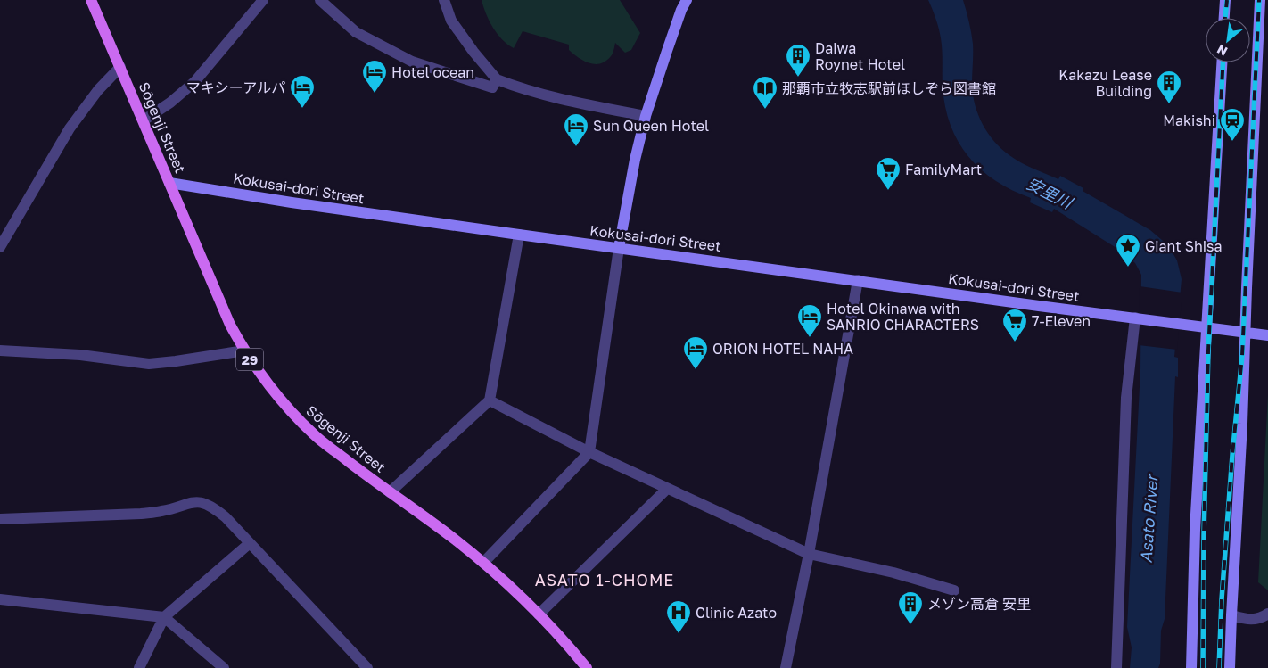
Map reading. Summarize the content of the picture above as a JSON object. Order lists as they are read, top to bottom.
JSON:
{
  "streets": {
    "main road": ["Sōgenji Street", "29"],
    "street": ["Kokusai-dori Street"]
  },
  "crossings": [
    ["Sōgenji Street", "Kokusai-dori Street"]
  ],
  "districts": ["ASATO 1-CHOME"],
  "water": ["安里川", "Asato River"],
  "places": {
    "building": ["Daiwa Roynet Hotel", "Kakazu Lease Building", "メゾン高倉 安里"],
    "hotel": [
      "Hotel ocean",
      "マキシーアルパ",
      "Sun Queen Hotel",
      "Hotel Okinawa with SANRIO CHARACTERS",
      "ORION HOTEL NAHA"
    ],
    "library": ["那覇市立牧志駅前ほしぞら図書館"],
    "station": ["Makishi"],
    "supermarket": ["FamilyMart", "7-Eleven"],
    "place": ["Giant Shisa"],
    "hospital": ["Clinic Azato"]
  },
  "north": "bottom left"
}
